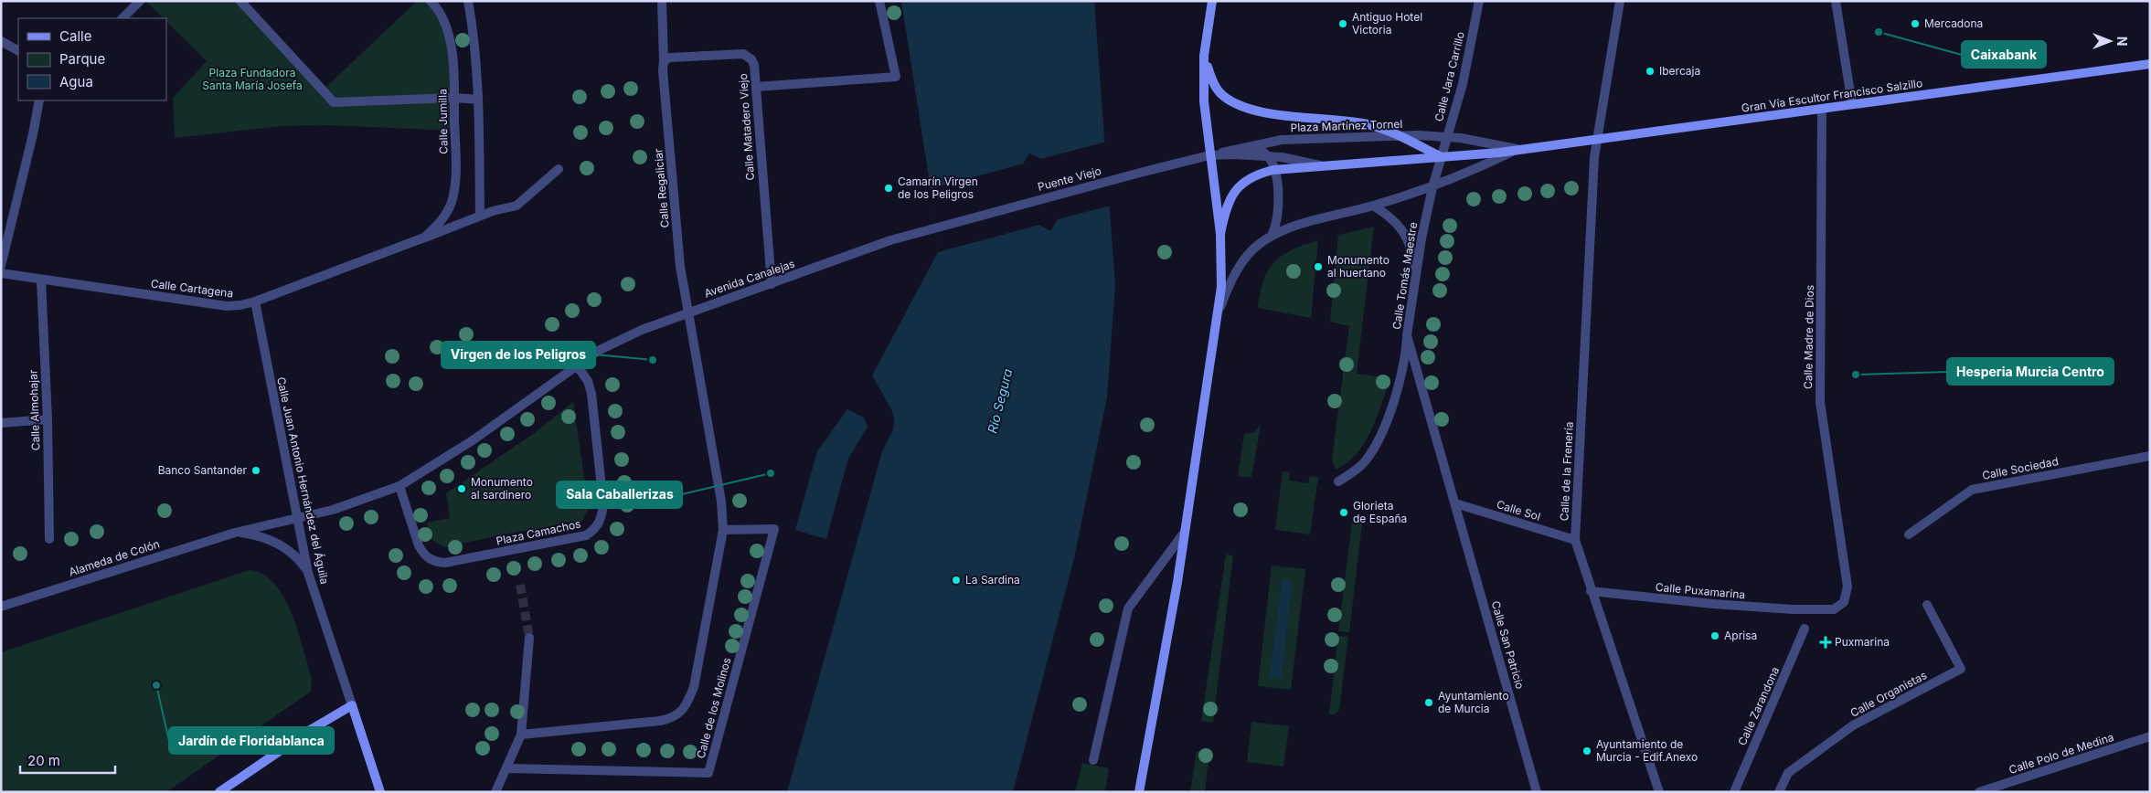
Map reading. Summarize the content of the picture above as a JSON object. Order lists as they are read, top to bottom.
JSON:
{
  "streets": {
    "main road": ["Gran Vía Escultor Francisco Salzillo", "Calle Juan Antonio Hernández del Águila"],
    "street": [
      "Calle Jara Carrillo",
      "Calle Jumilla",
      "Plaza Martínez Tornel",
      "Calle Matadero Viejo",
      "Puente Viejo",
      "Calle Regaliciar",
      "Calle Tomás Maestre",
      "Avenida Canalejas",
      "Calle Cartagena",
      "Calle Madre de Dios",
      "Calle Almohajar",
      "Calle Sociedad",
      "Calle de la Frenería",
      "Calle Sol",
      "Plaza Camachos",
      "Alameda de Colón",
      "Calle Puxamarina",
      "Calle San Patricio",
      "Calle Organistas",
      "Calle Zarandona",
      "Calle de los Molinos",
      "Calle Polo de Medina"
    ]
  },
  "crossings": [
    ["Calle Jara Carrillo", "Gran Vía Escultor Francisco Salzillo"],
    ["Calle Jara Carrillo", "Plaza Martínez Tornel"],
    ["Calle Jara Carrillo", "Calle Tomás Maestre"],
    ["Gran Vía Escultor Francisco Salzillo", "Plaza Martínez Tornel"],
    ["Gran Vía Escultor Francisco Salzillo", "Calle Tomás Maestre"],
    ["Gran Vía Escultor Francisco Salzillo", "Calle Madre de Dios"],
    ["Gran Vía Escultor Francisco Salzillo", "Calle de la Frenería"],
    ["Calle Jumilla", "Calle Cartagena"],
    ["Plaza Martínez Tornel", "Puente Viejo"],
    ["Calle Matadero Viejo", "Calle Regaliciar"],
    ["Calle Matadero Viejo", "Avenida Canalejas"],
    ["Puente Viejo", "Avenida Canalejas"],
    ["Calle Regaliciar", "Avenida Canalejas"],
    ["Calle Tomás Maestre", "Calle Sol"],
    ["Calle Tomás Maestre", "Calle San Patricio"],
    ["Avenida Canalejas", "Plaza Camachos"],
    ["Calle Cartagena", "Calle Almohajar"],
    ["Calle Cartagena", "Calle Juan Antonio Hernández del Águila"],
    ["Calle Madre de Dios", "Calle Puxamarina"],
    ["Calle de la Frenería", "Calle Sol"],
    ["Calle de la Frenería", "Calle Puxamarina"],
    ["Calle Juan Antonio Hernández del Águila", "Alameda de Colón"],
    ["Calle Sol", "Calle San Patricio"]
  ],
  "water": ["Río Segura"],
  "parks": ["Plaza Fundadora Santa María Josefa"],
  "places": {
    "other": [
      "Antiguo Hotel Victoria",
      "Mercadona",
      "Caixabank",
      "Ibercaja",
      "Camarín Virgen de los Peligros",
      "Monumento al huertano",
      "Virgen de los Peligros",
      "Hesperia Murcia Centro",
      "Banco Santander",
      "Sala Caballerizas",
      "Monumento al sardinero",
      "Glorieta de España",
      "La Sardina",
      "Aprisa",
      "Jardín de Floridablanca",
      "Ayuntamiento de Murcia",
      "Ayuntamiento de Murcia - Edif.Anexo"
    ],
    "health": ["Puxmarina"]
  },
  "legend": ["Calle", "Parque", "Agua"],
  "scale_bar": "20 m",
  "north": "right"
}
